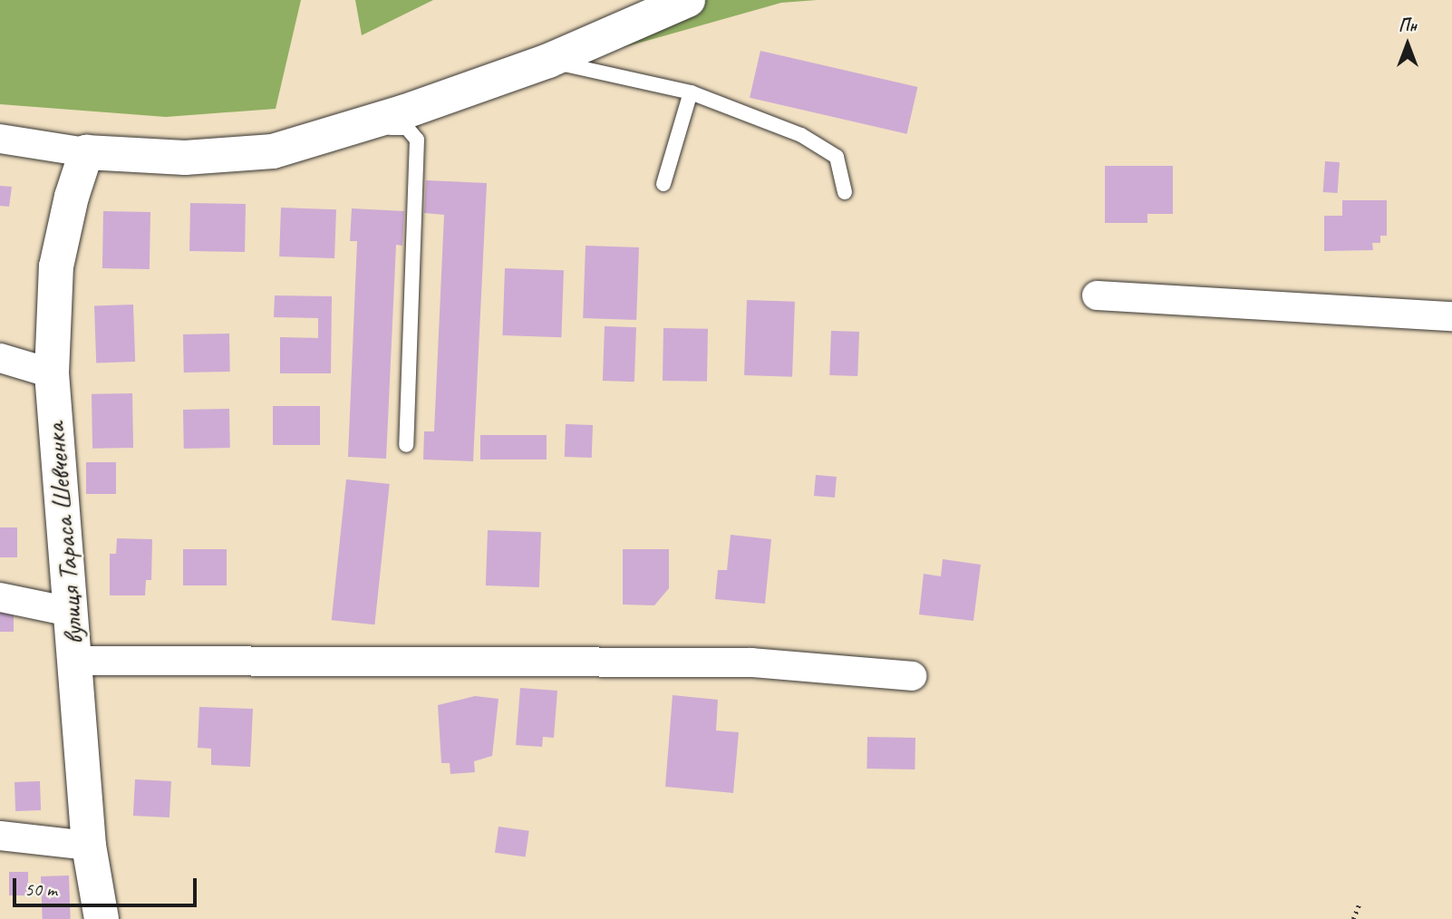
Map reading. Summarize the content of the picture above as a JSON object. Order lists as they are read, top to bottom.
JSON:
{
  "streets": {
    "street": ["вулиця Тараса Шевченка"]
  },
  "scale_bar": "50 m",
  "north": "top"
}
